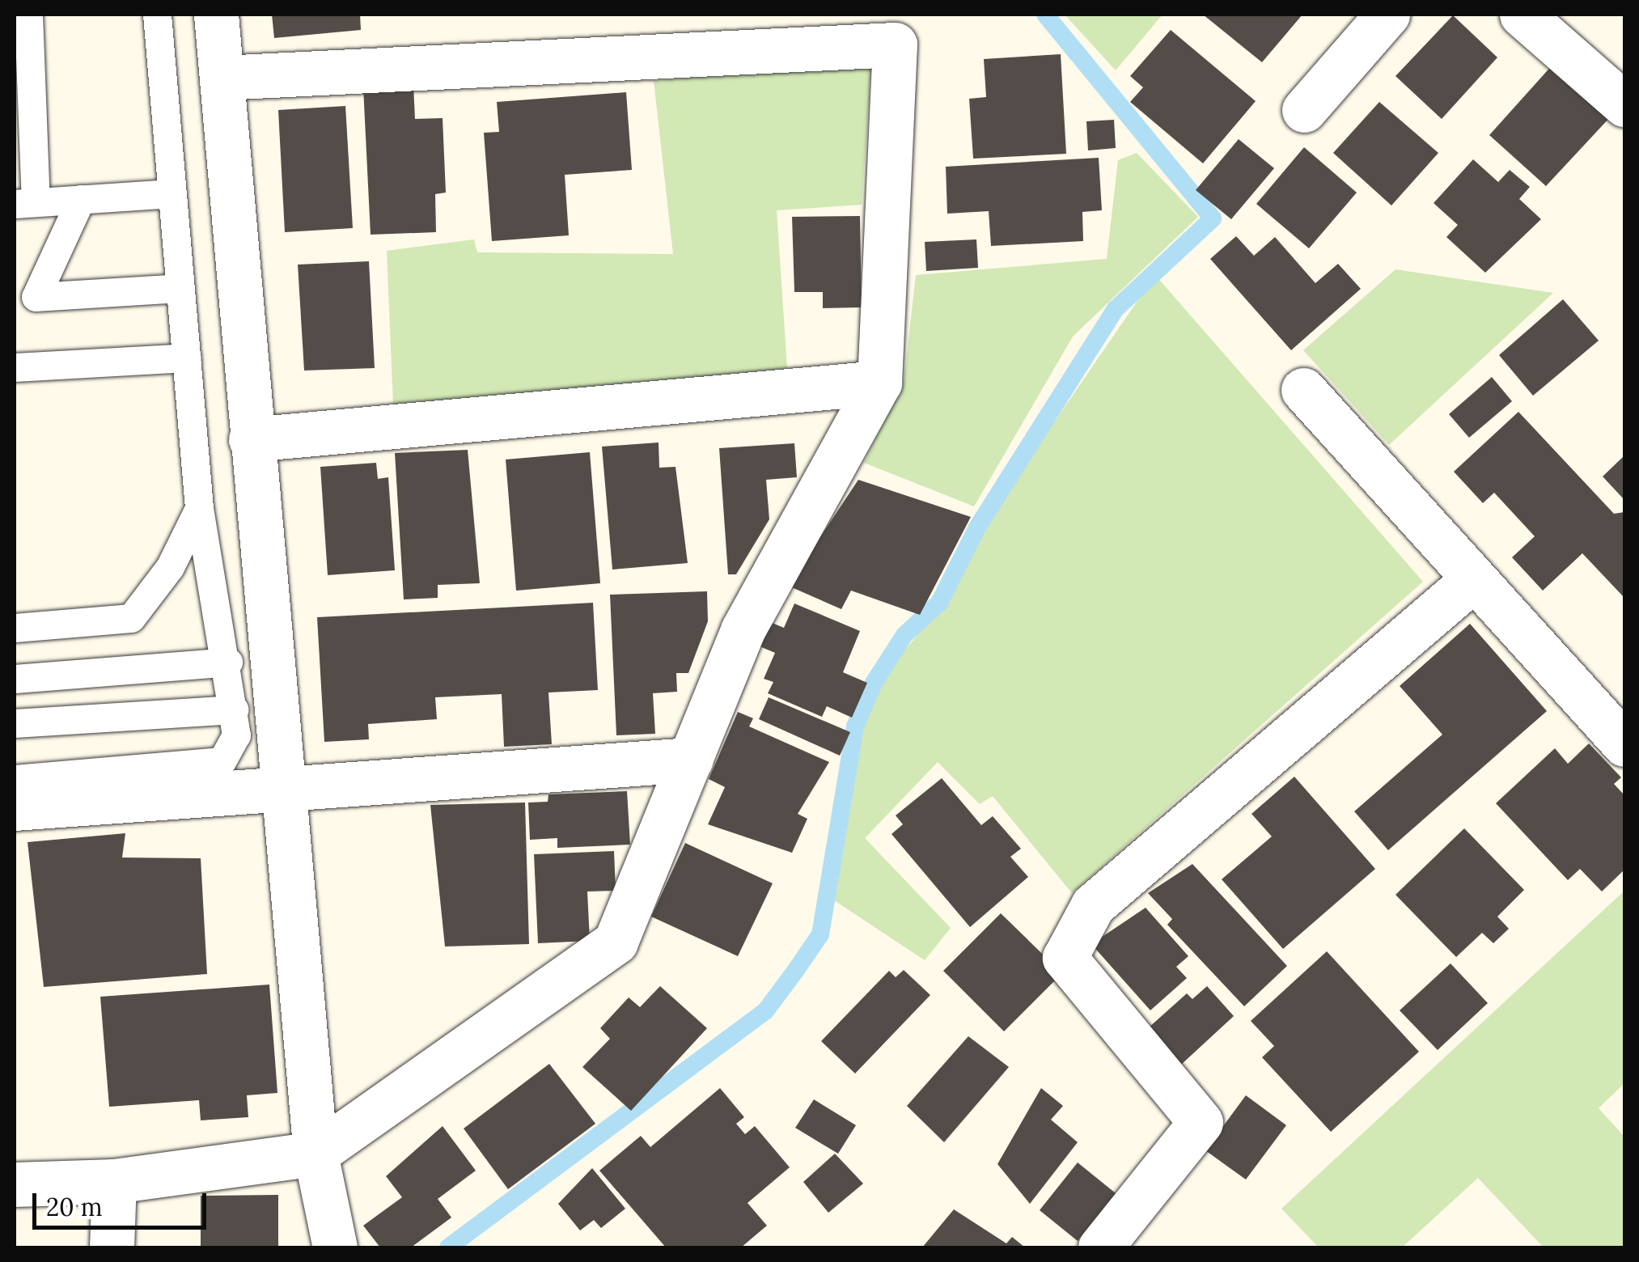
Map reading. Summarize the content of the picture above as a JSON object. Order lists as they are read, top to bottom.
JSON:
{
  "scale_bar": "20 m"
}
